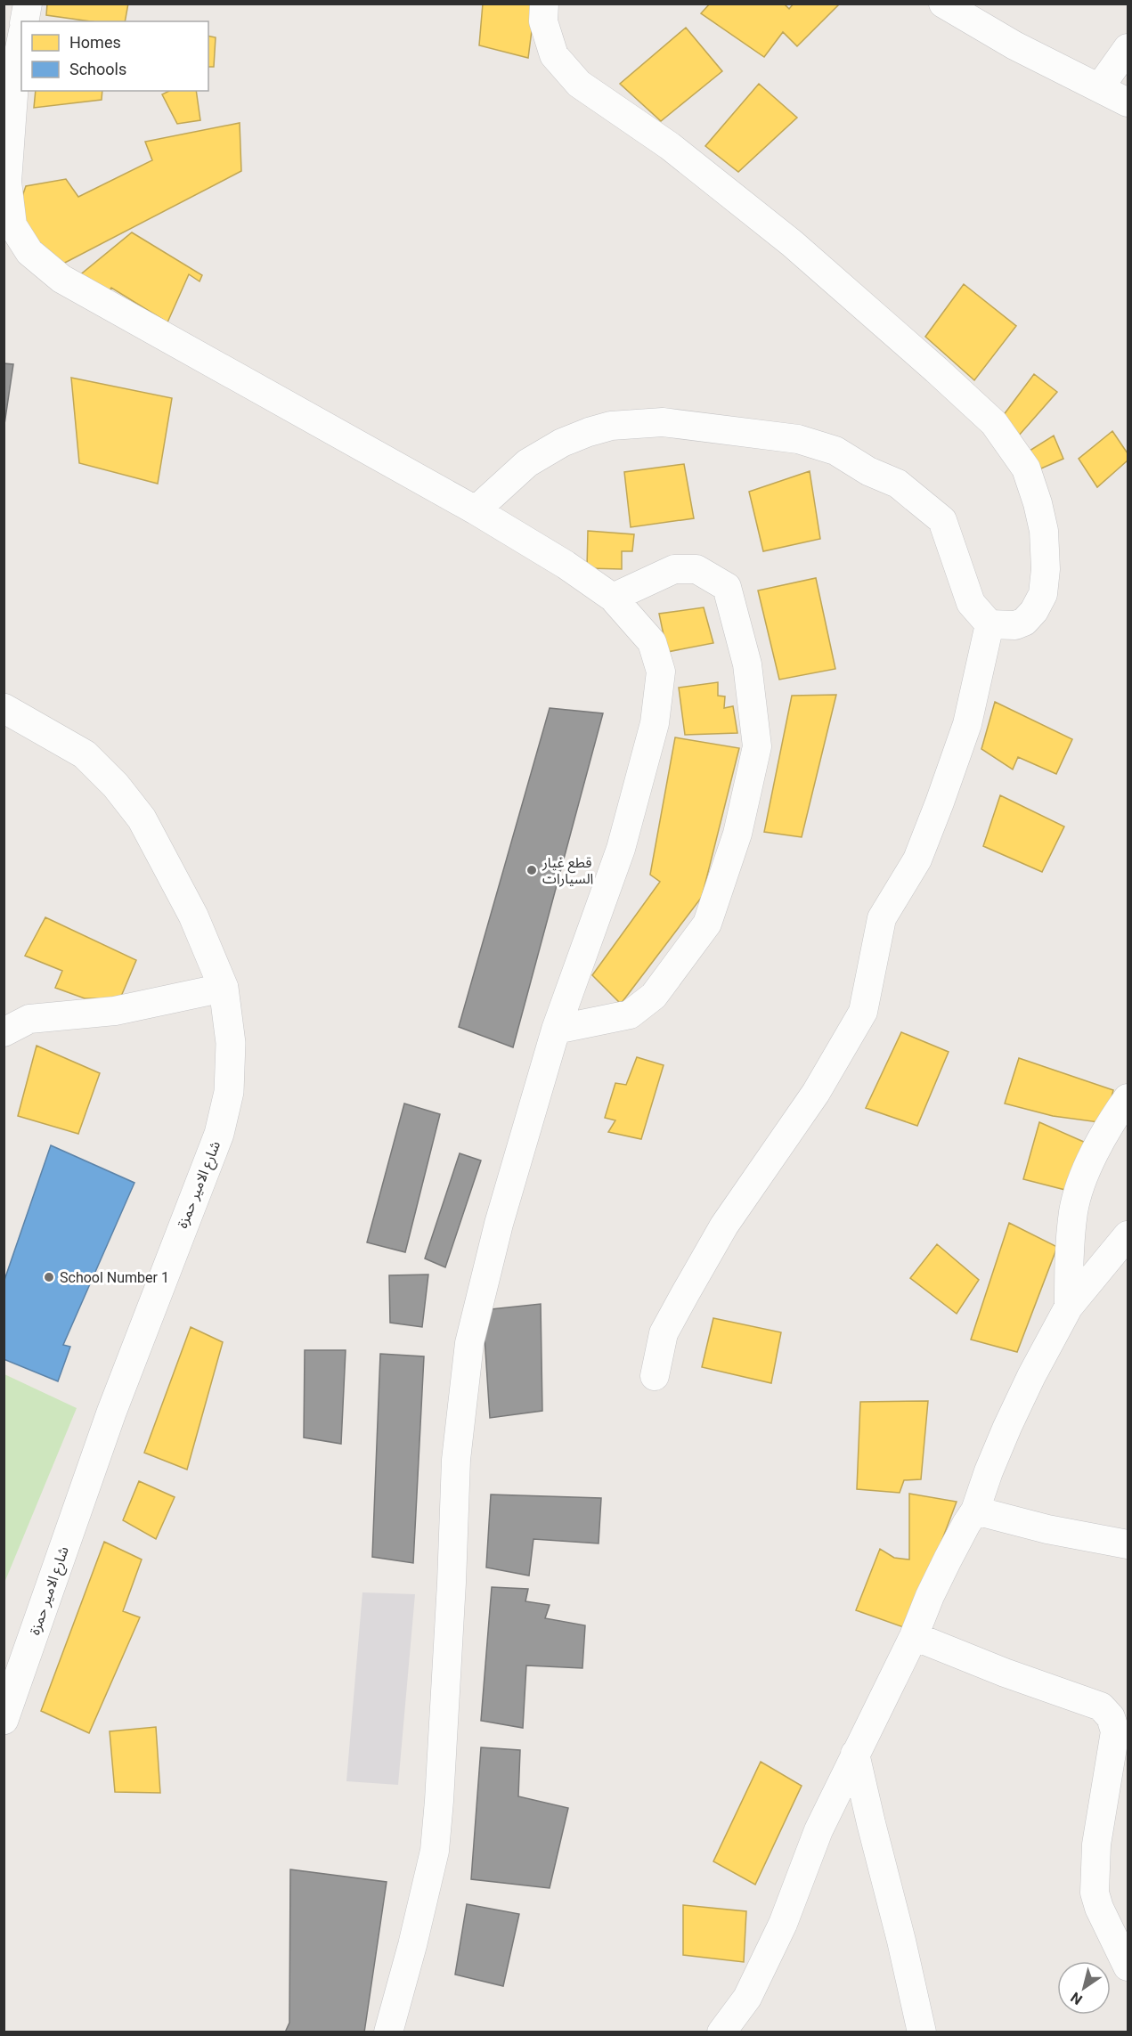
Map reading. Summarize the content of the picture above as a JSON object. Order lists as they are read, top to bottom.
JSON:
{
  "streets": {
    "main road": ["شارع الامير حمزة"]
  },
  "places": ["قطع غيار السيارات", "School Number 1"],
  "legend": ["Homes", "Schools"],
  "north": "bottom left"
}
